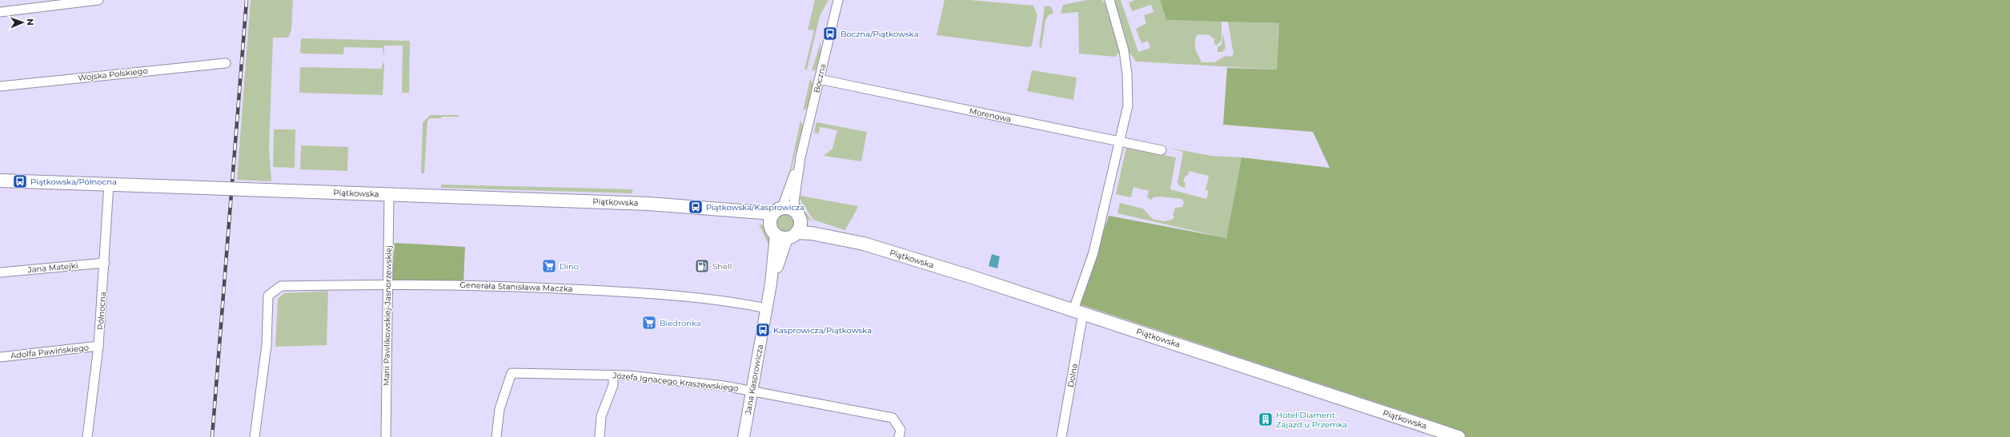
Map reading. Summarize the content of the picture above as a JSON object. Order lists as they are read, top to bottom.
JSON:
{
  "streets": {
    "main road": ["Piątkowska"],
    "street": [
      "Wojska Polskiego",
      "Boczna",
      "Morenowa",
      "Jana Matejki",
      "Generała Stanisława Maczka",
      "Północna",
      "Marii Pawlikowskiej-Jasnorzewskiej",
      "Adolfa Pawińskiego",
      "Dolna",
      "Jana Kasprowicza",
      "Józefa Ignacego Kraszewskiego"
    ]
  },
  "crossings": [
    ["Boczna", "Morenowa"],
    ["Boczna", "Piątkowska"],
    ["Morenowa", "Dolna"],
    ["Piątkowska", "Północna"],
    ["Piątkowska", "Marii Pawlikowskiej-Jasnorzewskiej"],
    ["Piątkowska", "Dolna"],
    ["Piątkowska", "Jana Kasprowicza"],
    ["Jana Matejki", "Północna"],
    ["Generała Stanisława Maczka", "Marii Pawlikowskiej-Jasnorzewskiej"],
    ["Generała Stanisława Maczka", "Jana Kasprowicza"],
    ["Północna", "Adolfa Pawińskiego"],
    ["Jana Kasprowicza", "Józefa Ignacego Kraszewskiego"]
  ],
  "places": {
    "bus stop": [
      "Boczna/Piątkowska",
      "Piątkowska/Północna",
      "Piątkowska/Kasprowicza",
      "Kasprowicza/Piątkowska"
    ],
    "supermarket": ["Dino", "Biedronka"],
    "fuel station": ["Shell"],
    "building": ["Hotel Diament - Zajazd u Przemka"]
  },
  "north": "right"
}
